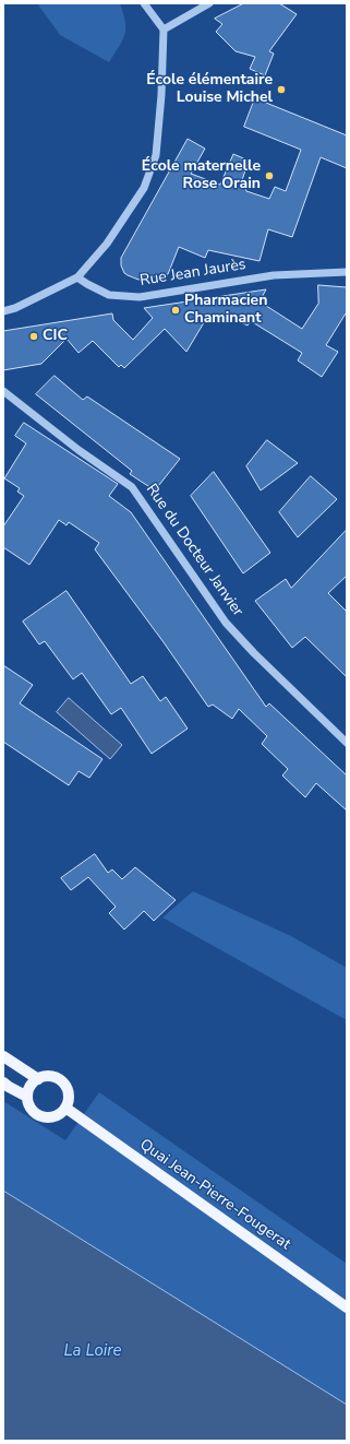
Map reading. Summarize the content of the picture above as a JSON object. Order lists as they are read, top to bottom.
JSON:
{
  "streets": {
    "main road": ["Quai Jean-Pierre-Fougerat"],
    "street": ["Rue Jean Jaurès", "Rue du Docteur Janvier"]
  },
  "water": ["La Loire"],
  "places": [
    "École élémentaire Louise Michel",
    "École maternelle Rose Orain",
    "Pharmacien Chaminant",
    "CIC"
  ]
}
